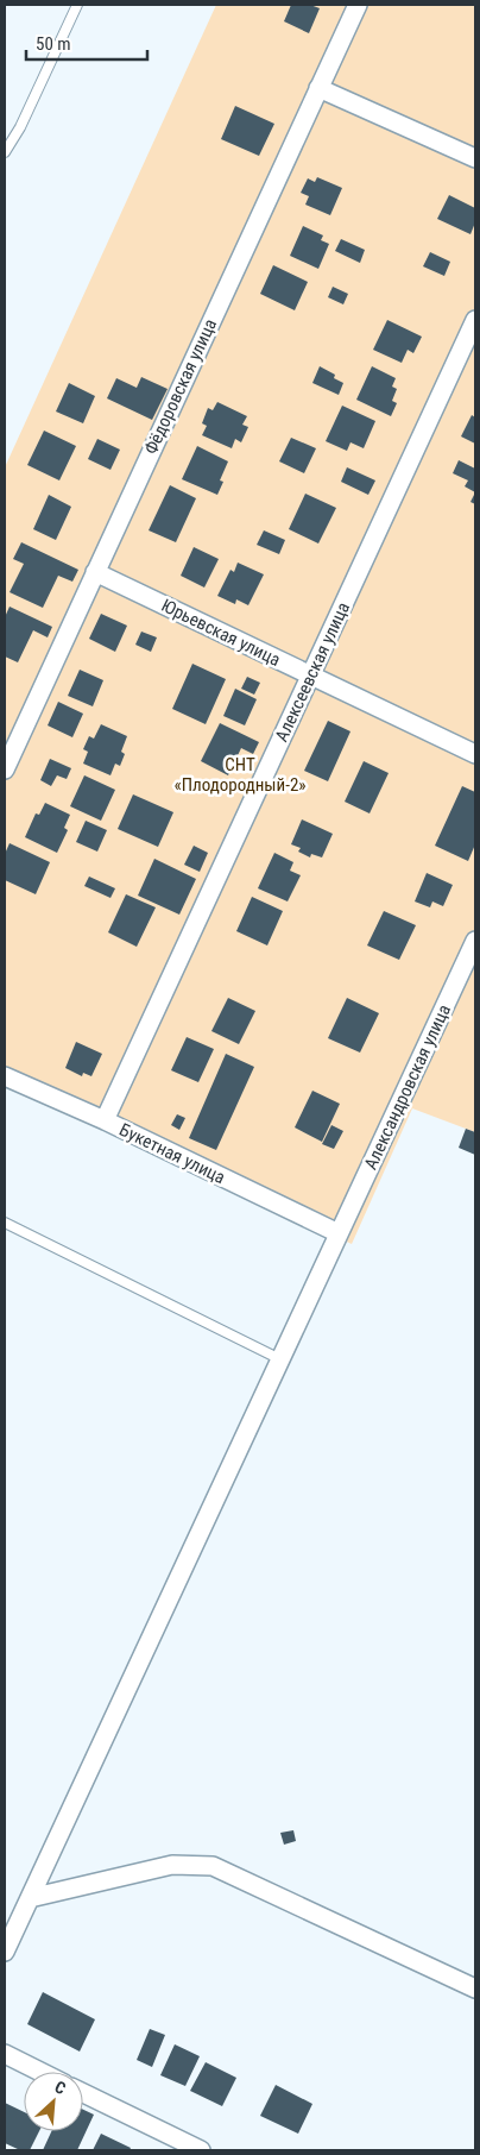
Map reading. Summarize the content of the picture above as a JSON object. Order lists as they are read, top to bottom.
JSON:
{
  "streets": {
    "street": [
      "Фёдоровская улица",
      "Юрьевская улица",
      "Алексеевская улица",
      "Александровская улица",
      "Букетная улица"
    ]
  },
  "crossings": [
    ["Фёдоровская улица", "Юрьевская улица"],
    ["Юрьевская улица", "Алексеевская улица"],
    ["Алексеевская улица", "Букетная улица"],
    ["Александровская улица", "Букетная улица"]
  ],
  "parks": ["СНТ «Плодородный-2»"],
  "scale_bar": "50 m",
  "north": "top right"
}
